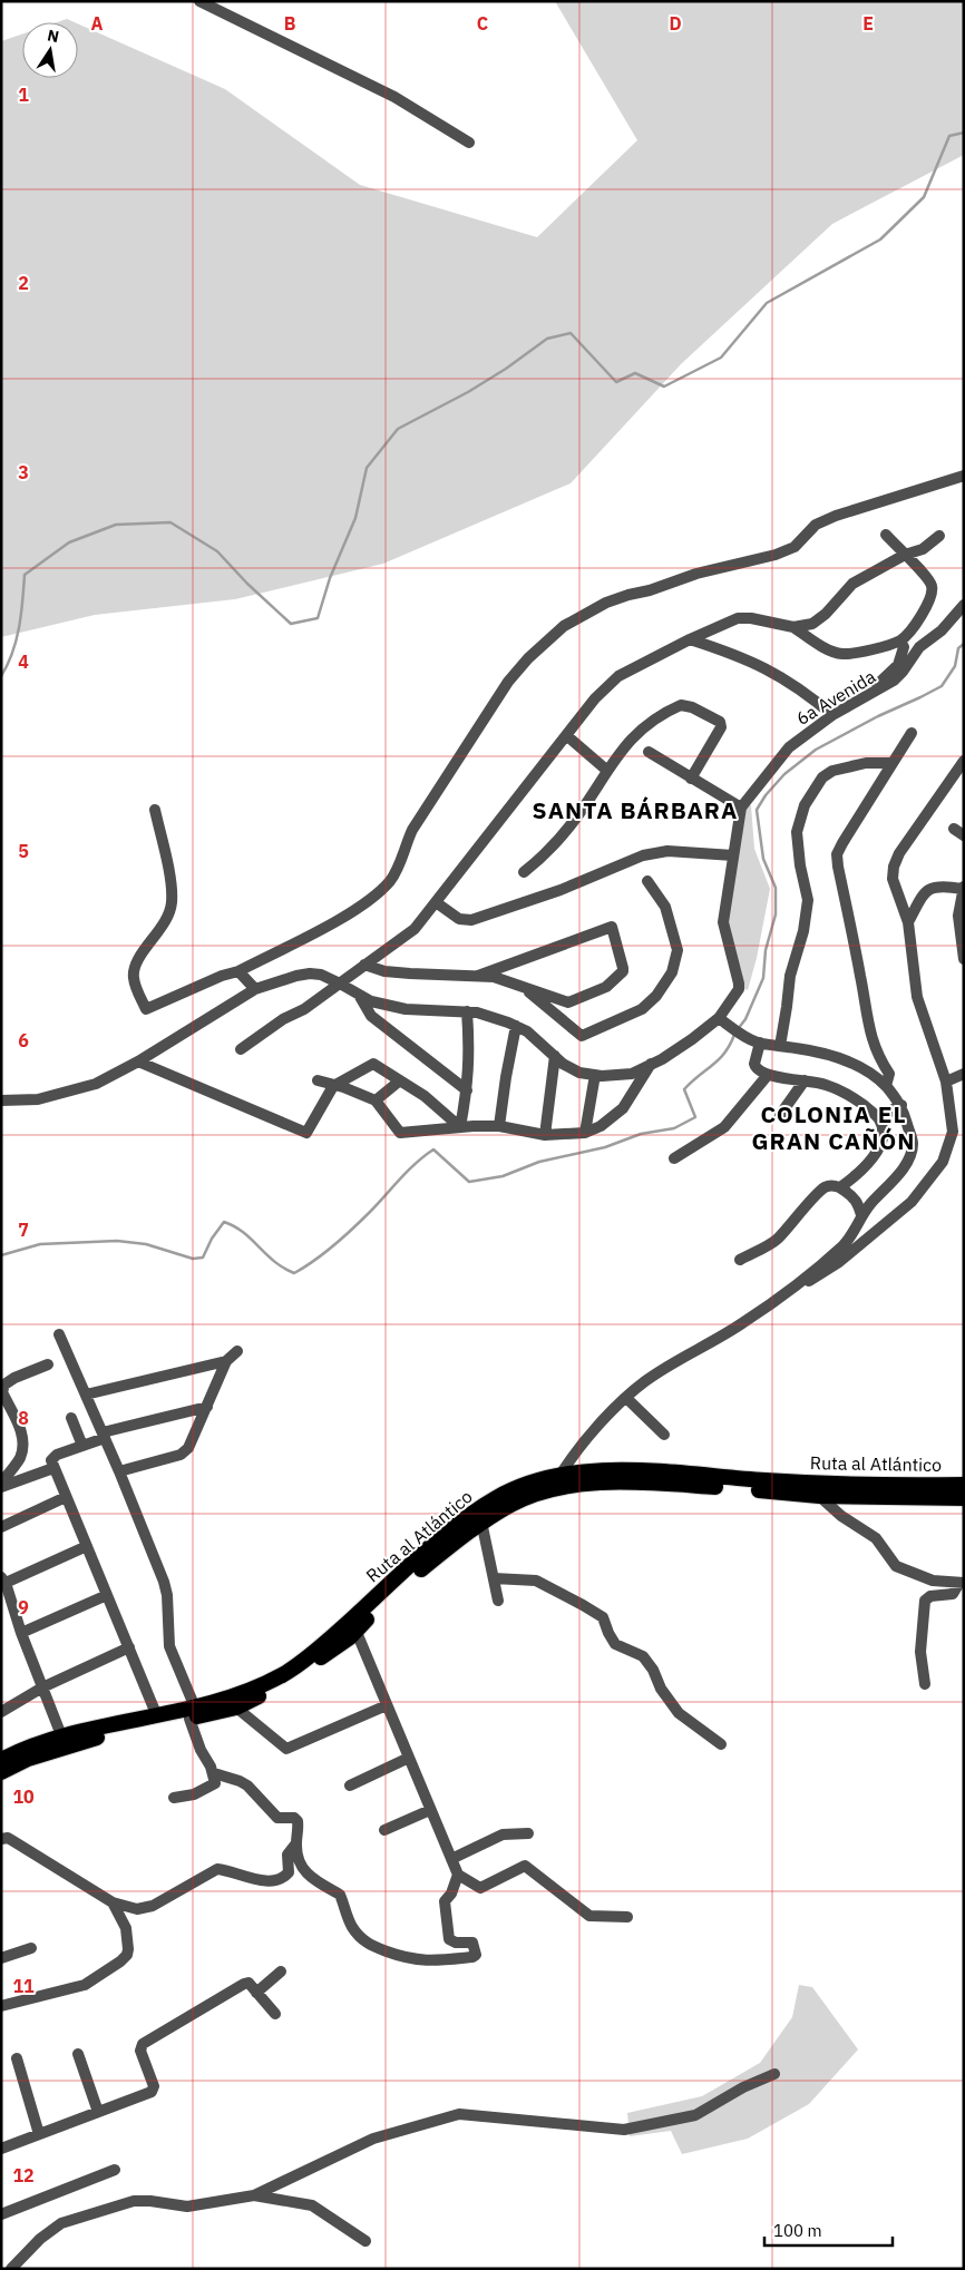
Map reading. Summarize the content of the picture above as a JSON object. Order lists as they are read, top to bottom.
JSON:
{
  "streets": {
    "highway": ["Ruta al Atlántico"],
    "street": ["6a Avenida"]
  },
  "districts": ["SANTA BÁRBARA", "COLONIA EL GRAN CAÑÓN"],
  "scale_bar": "100 m",
  "north": "top",
  "grid": {
    "columns": [
      "A",
      "B",
      "C",
      "D",
      "E"
    ],
    "rows": [
      "1",
      "2",
      "3",
      "4",
      "5",
      "6",
      "7",
      "8",
      "9",
      "10",
      "11",
      "12"
    ]
  }
}
